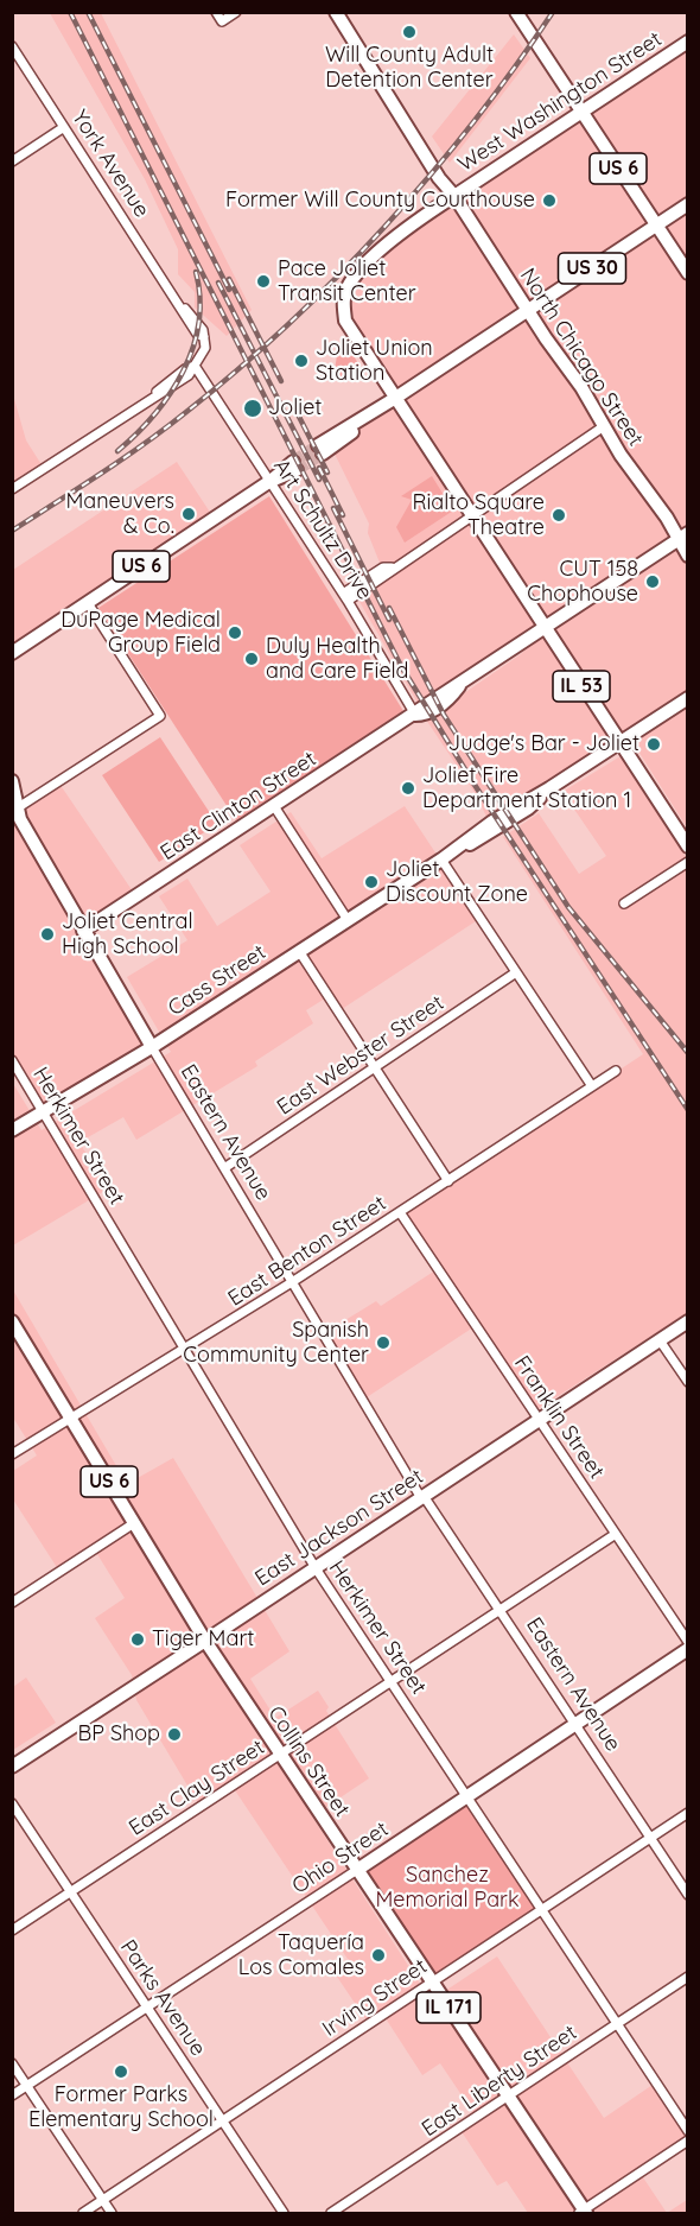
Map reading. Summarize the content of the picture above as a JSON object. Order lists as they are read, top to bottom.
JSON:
{
  "streets": {
    "main road": [
      "West Washington Street",
      "US 6",
      "US 30",
      "North Chicago Street",
      "IL 53",
      "East Clinton Street",
      "Cass Street",
      "Eastern Avenue",
      "East Jackson Street",
      "Collins Street",
      "Ohio Street",
      "IL 171"
    ],
    "street": [
      "York Avenue",
      "Art Schultz Drive",
      "East Webster Street",
      "Herkimer Street",
      "East Benton Street",
      "Franklin Street",
      "East Clay Street",
      "Parks Avenue",
      "Irving Street",
      "East Liberty Street"
    ]
  },
  "crossings": [
    ["West Washington Street", "US 6"],
    ["West Washington Street", "US 30"],
    ["West Washington Street", "North Chicago Street"],
    ["West Washington Street", "IL 53"],
    ["York Avenue", "Art Schultz Drive"],
    ["US 6", "US 30"],
    ["US 6", "Art Schultz Drive"],
    ["US 30", "North Chicago Street"],
    ["US 30", "IL 53"],
    ["North Chicago Street", "East Clinton Street"],
    ["Art Schultz Drive", "East Clinton Street"],
    ["IL 53", "East Clinton Street"],
    ["IL 53", "Cass Street"],
    ["East Clinton Street", "Eastern Avenue"],
    ["Cass Street", "Eastern Avenue"],
    ["Cass Street", "Herkimer Street"],
    ["East Webster Street", "Eastern Avenue"],
    ["Eastern Avenue", "East Benton Street"],
    ["Eastern Avenue", "East Jackson Street"],
    ["Eastern Avenue", "East Clay Street"],
    ["Eastern Avenue", "Ohio Street"],
    ["Eastern Avenue", "Irving Street"],
    ["Herkimer Street", "East Benton Street"],
    ["Herkimer Street", "East Jackson Street"],
    ["Herkimer Street", "East Clay Street"],
    ["Herkimer Street", "Ohio Street"],
    ["Herkimer Street", "Irving Street"],
    ["Herkimer Street", "East Liberty Street"],
    ["East Benton Street", "Franklin Street"],
    ["East Benton Street", "Collins Street"],
    ["Franklin Street", "East Jackson Street"],
    ["Franklin Street", "East Clay Street"],
    ["East Jackson Street", "Collins Street"],
    ["Collins Street", "East Clay Street"],
    ["Collins Street", "Ohio Street"],
    ["Collins Street", "Irving Street"],
    ["Collins Street", "East Liberty Street"],
    ["East Clay Street", "Parks Avenue"],
    ["Ohio Street", "Parks Avenue"],
    ["Parks Avenue", "Irving Street"]
  ],
  "parks": ["Sanchez Memorial Park"],
  "places": [
    "Will County Adult Detention Center",
    "Former Will County Courthouse",
    "Pace Joliet Transit Center",
    "Joliet Union Station",
    "Joliet",
    "Maneuvers & Co.",
    "Rialto Square Theatre",
    "CUT 158 Chophouse",
    "DuPage Medical Group Field",
    "Duly Health and Care Field",
    "Judge's Bar - Joliet",
    "Joliet Fire Department Station 1",
    "Joliet Discount Zone",
    "Joliet Central High School",
    "Spanish Community Center",
    "Tiger Mart",
    "BP Shop",
    "Taquería Los Comales",
    "Former Parks Elementary School"
  ]
}
